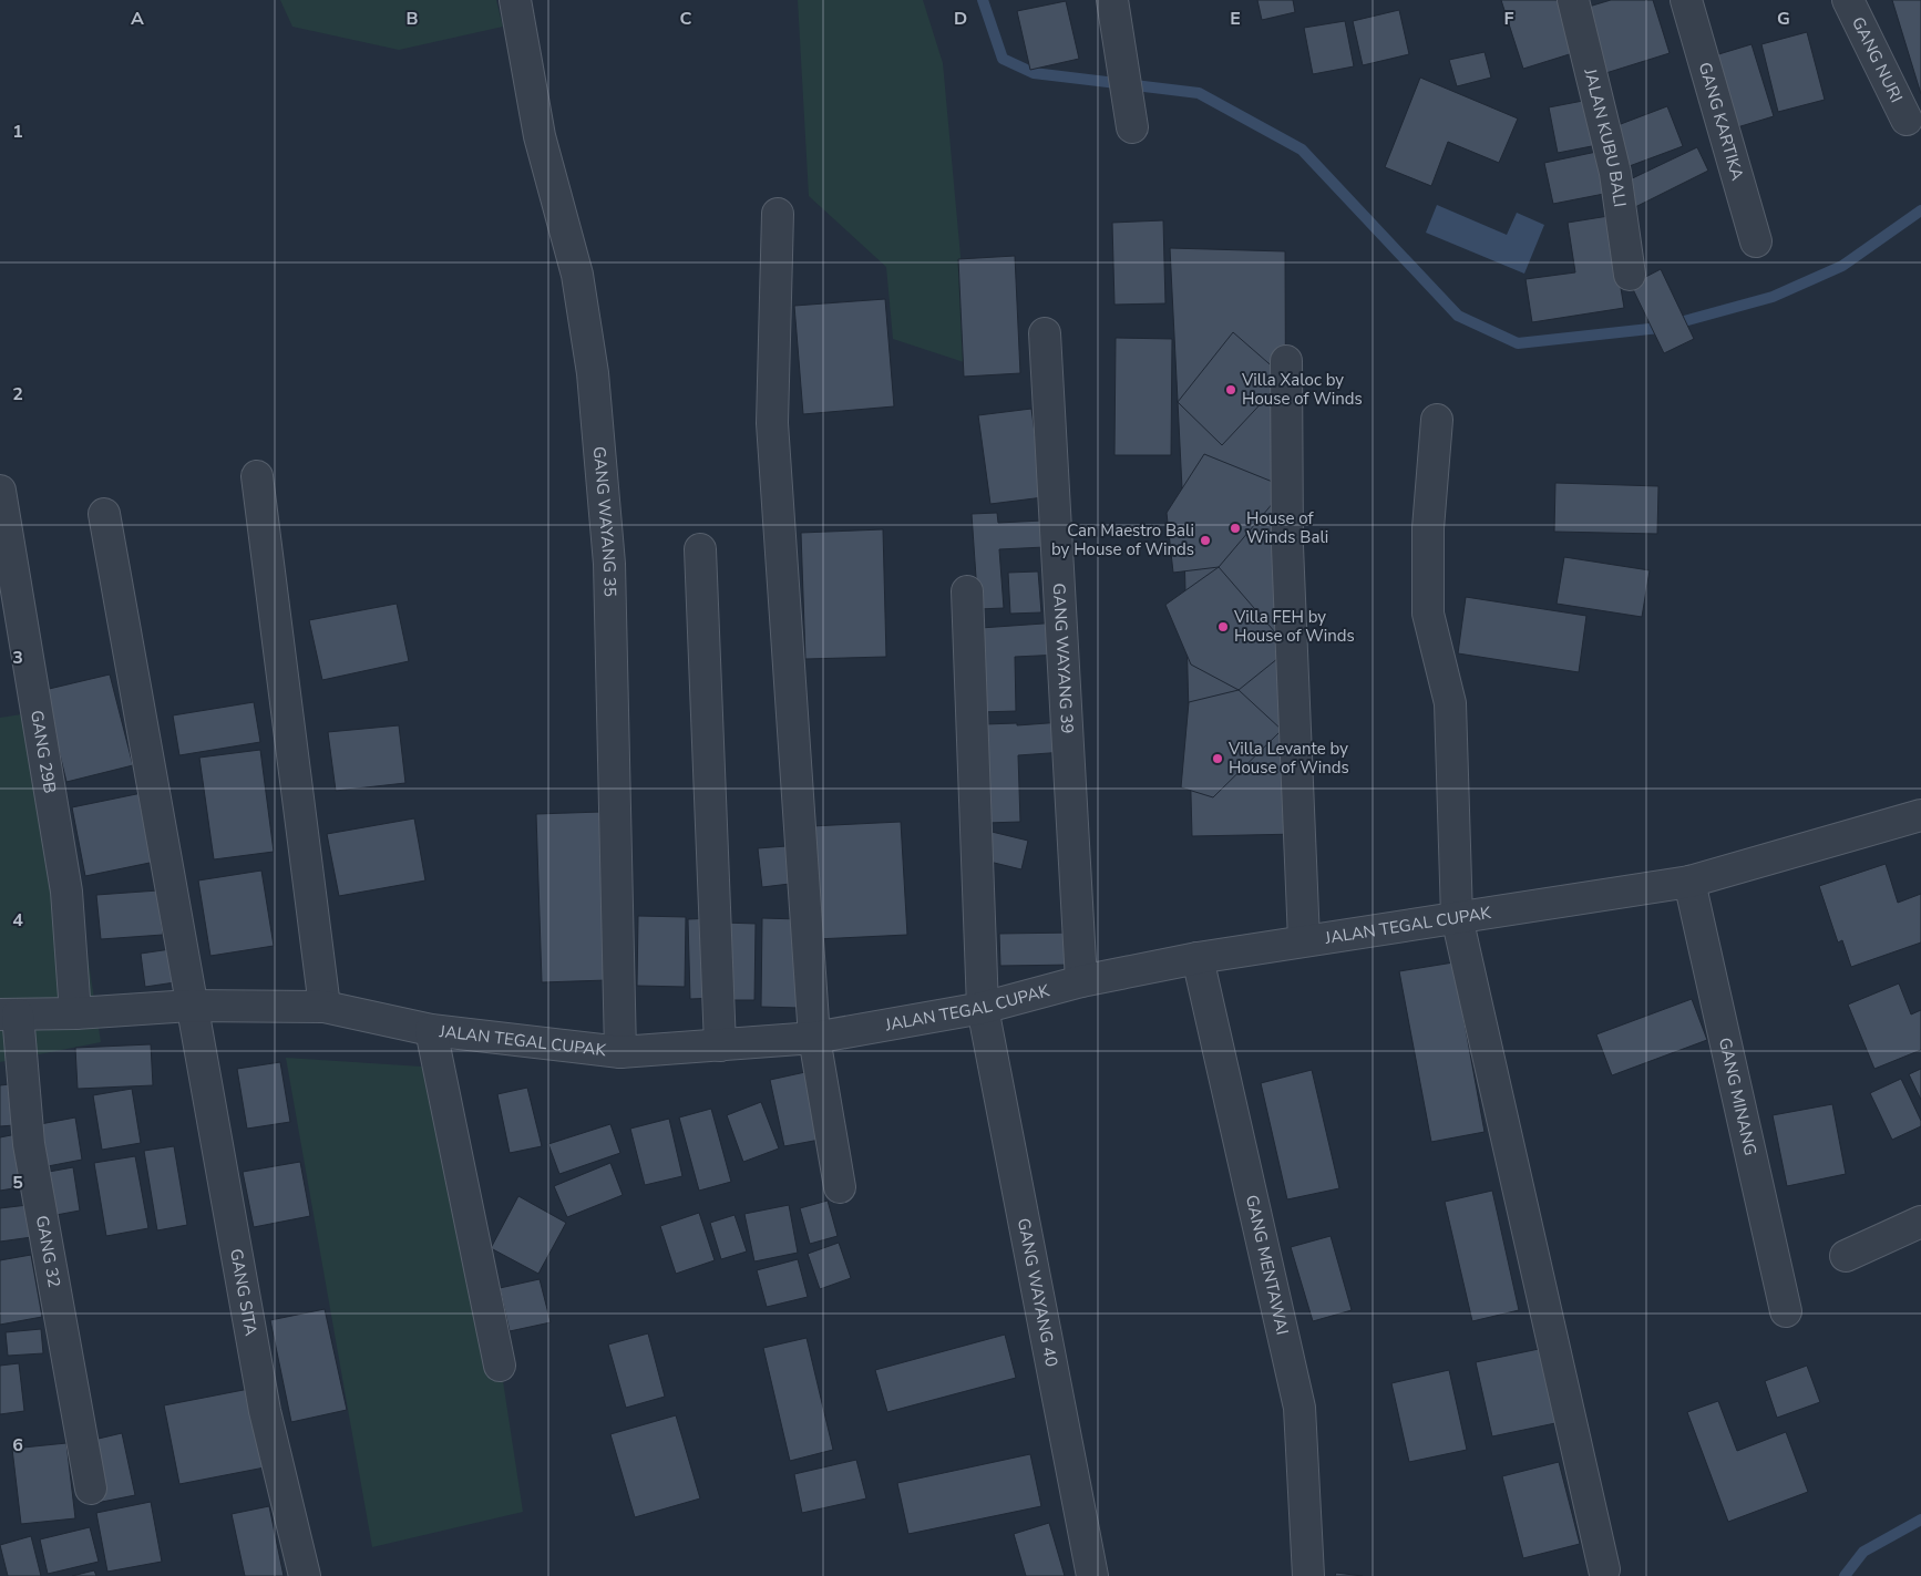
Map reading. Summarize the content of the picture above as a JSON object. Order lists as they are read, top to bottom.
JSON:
{
  "streets": {
    "street": [
      "GANG NURI",
      "GANG KARTIKA",
      "JALAN KUBU BALI",
      "GANG WAYANG 35",
      "GANG WAYANG 39",
      "GANG 29B",
      "JALAN TEGAL CUPAK",
      "GANG MINANG",
      "GANG 32",
      "GANG MENTAWAI",
      "GANG SITA",
      "GANG WAYANG 40"
    ]
  },
  "crossings": [
    ["GANG WAYANG 35", "JALAN TEGAL CUPAK"],
    ["GANG WAYANG 39", "JALAN TEGAL CUPAK"],
    ["GANG 29B", "JALAN TEGAL CUPAK"],
    ["JALAN TEGAL CUPAK", "GANG MINANG"],
    ["JALAN TEGAL CUPAK", "GANG 32"],
    ["JALAN TEGAL CUPAK", "GANG MENTAWAI"],
    ["JALAN TEGAL CUPAK", "GANG SITA"],
    ["JALAN TEGAL CUPAK", "GANG WAYANG 40"]
  ],
  "places": [
    "Villa Xaloc by House of Winds",
    "House of Winds Bali",
    "Can Maestro Bali by House of Winds",
    "Villa FEH by House of Winds",
    "Villa Levante by House of Winds"
  ],
  "grid": {
    "columns": [
      "A",
      "B",
      "C",
      "D",
      "E",
      "F",
      "G"
    ],
    "rows": [
      "1",
      "2",
      "3",
      "4",
      "5",
      "6"
    ]
  }
}
